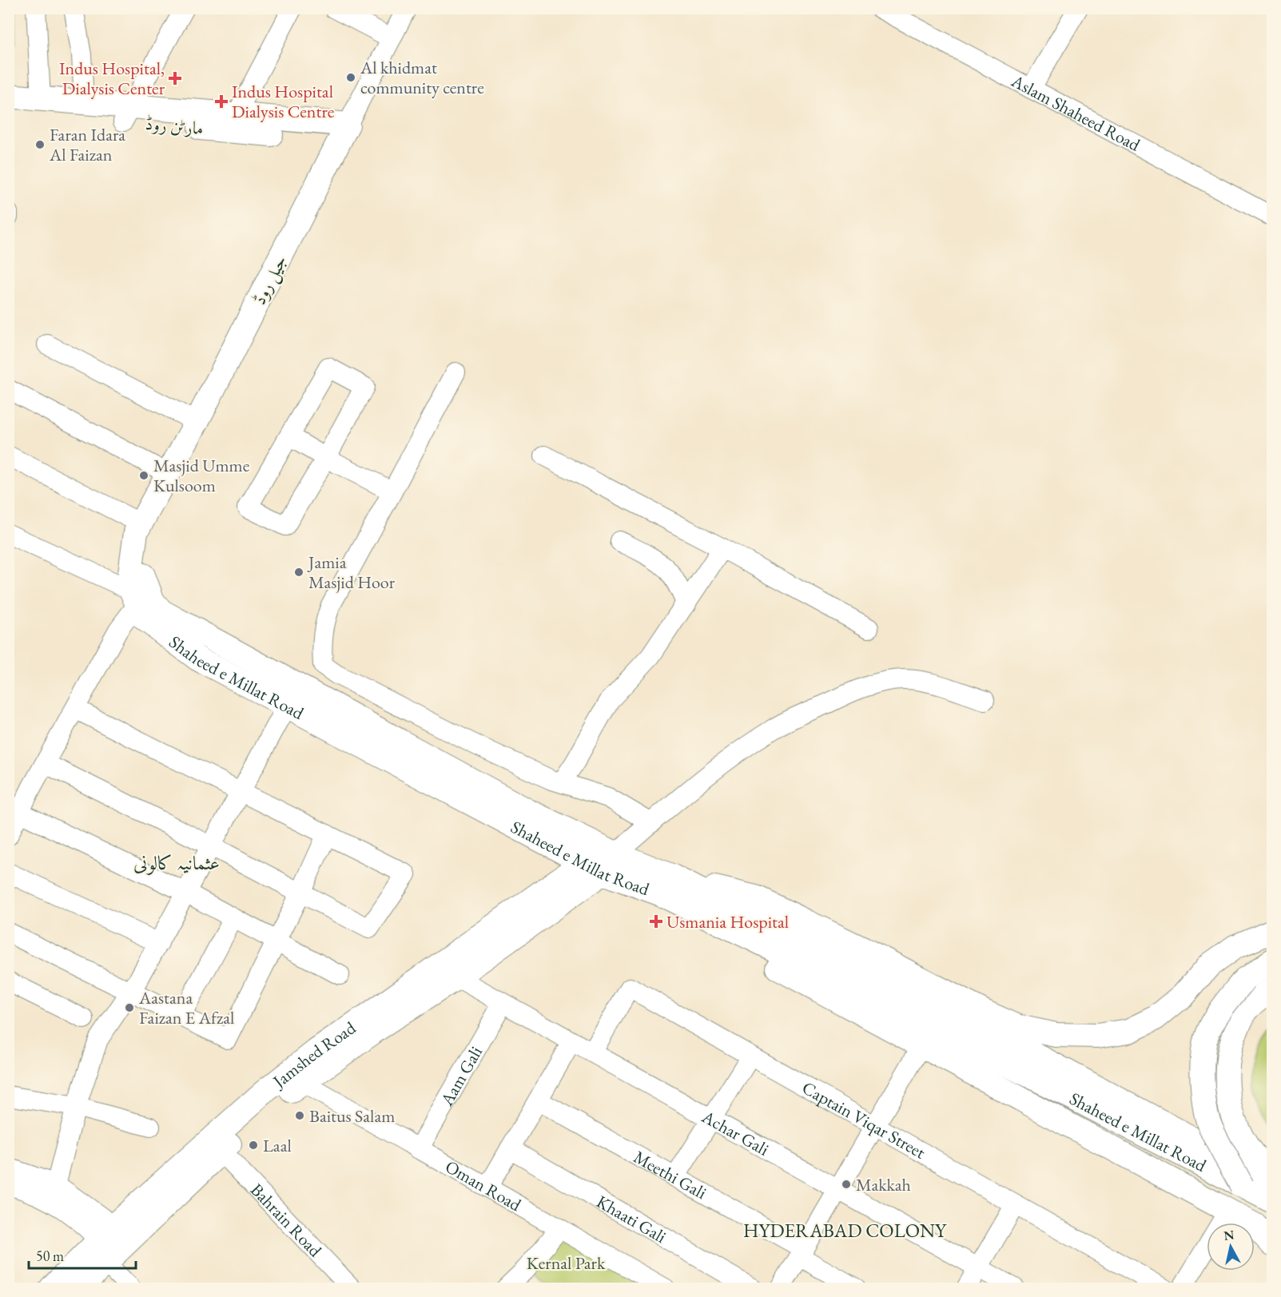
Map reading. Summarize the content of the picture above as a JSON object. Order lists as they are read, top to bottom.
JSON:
{
  "streets": {
    "main road": [
      "مارٹن روڈ",
      "جیل روڈ",
      "Shaheed e Millat Road",
      "Jamshed Road"
    ],
    "street": [
      "Aslam Shaheed Road",
      "Aam Gali",
      "Captain Viqar Street",
      "Achar Gali",
      "Meethi Gali",
      "Oman Road",
      "Khaati Gali",
      "Bahrain Road"
    ]
  },
  "crossings": [
    ["مارٹن روڈ", "جیل روڈ"],
    ["جیل روڈ", "Shaheed e Millat Road"],
    ["Shaheed e Millat Road", "Jamshed Road"],
    ["Jamshed Road", "Achar Gali"],
    ["Jamshed Road", "Oman Road"],
    ["Jamshed Road", "Bahrain Road"],
    ["Aam Gali", "Achar Gali"],
    ["Aam Gali", "Oman Road"],
    ["Captain Viqar Street", "Achar Gali"]
  ],
  "districts": ["عثمانیہ کالونی", "HYDERABAD COLONY"],
  "parks": ["Kernal Park"],
  "places": {
    "other": [
      "Al khidmat community centre",
      "Faran Idara Al Faizan",
      "Masjid Umme Kulsoom",
      "Jamia Masjid Hoor",
      "Aastana Faizan E Afzal",
      "Baitus Salam",
      "Laal",
      "Makkah"
    ],
    "health": ["Indus Hospital, Dialysis Center", "Indus Hospital Dialysis Centre", "Usmania Hospital"]
  },
  "scale_bar": "50 m",
  "north": "top"
}
